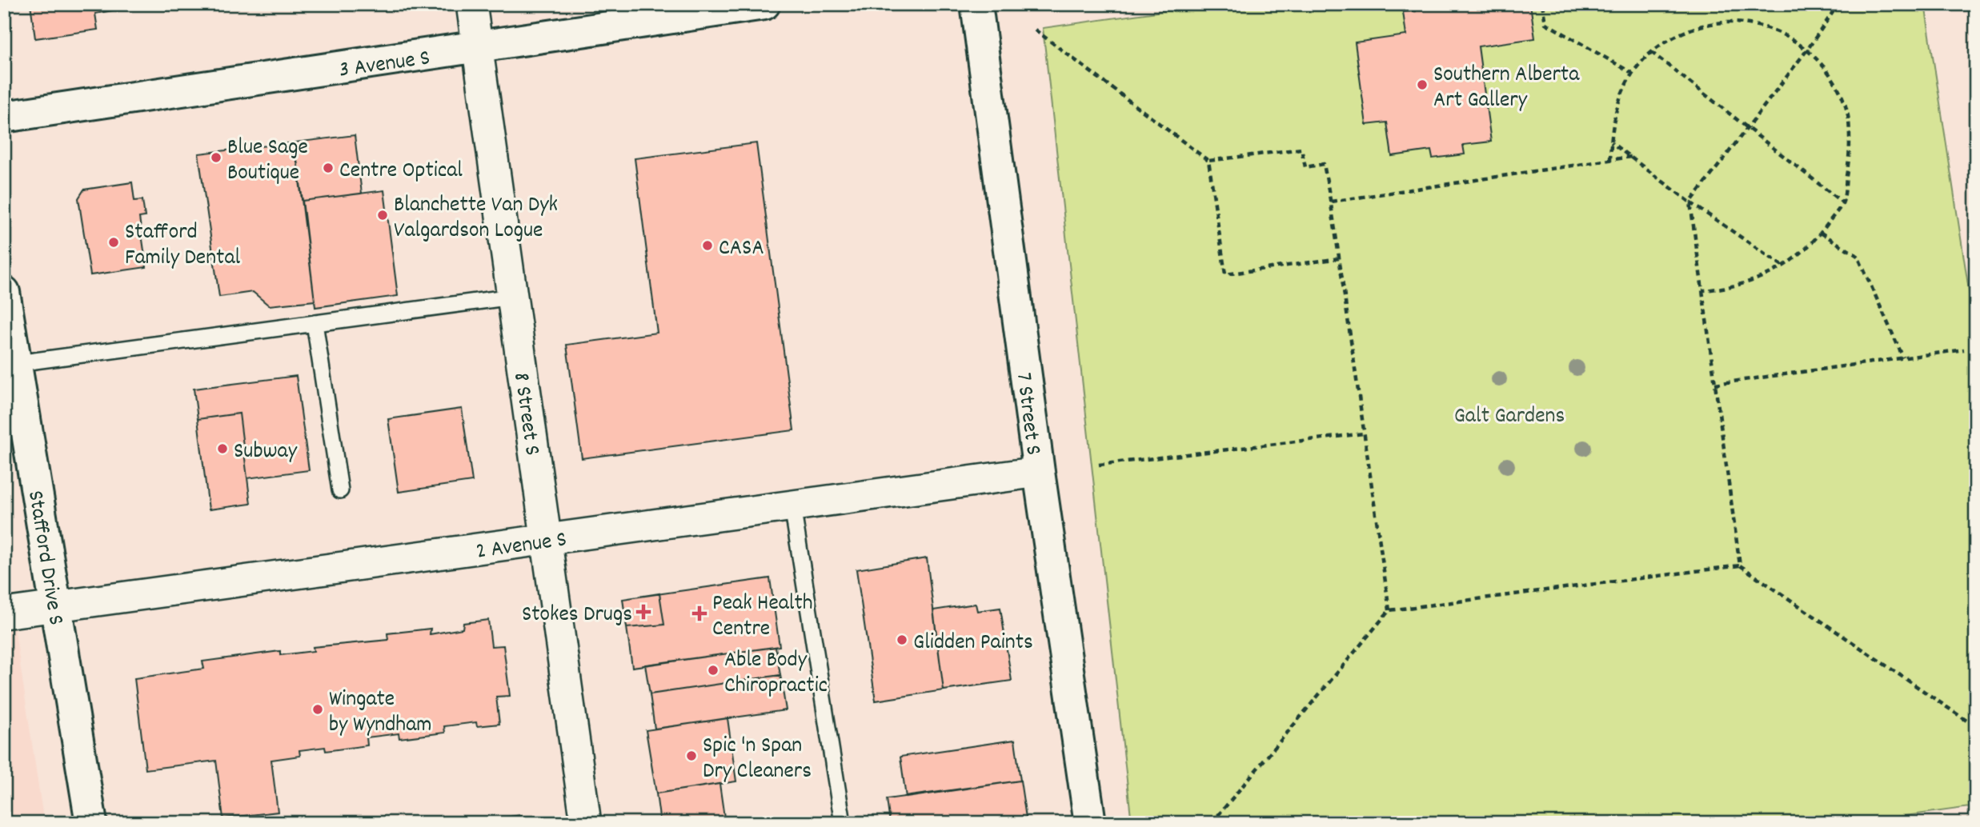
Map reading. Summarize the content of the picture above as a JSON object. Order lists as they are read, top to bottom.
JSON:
{
  "streets": {
    "main road": ["3 Avenue S", "7 Street S", "Stafford Drive S"],
    "street": ["8 Street S", "2 Avenue S"]
  },
  "crossings": [
    ["3 Avenue S", "8 Street S"],
    ["8 Street S", "2 Avenue S"],
    ["7 Street S", "2 Avenue S"],
    ["2 Avenue S", "Stafford Drive S"]
  ],
  "parks": ["Galt Gardens"],
  "places": {
    "other": [
      "Southern Alberta Art Gallery",
      "Blue Sage Boutique",
      "Centre Optical",
      "Blanchette Van Dyk Valgardson Logue",
      "Stafford Family Dental",
      "CASA",
      "Subway",
      "Glidden Paints",
      "Able Body Chiropractic",
      "Wingate by Wyndham",
      "Spic 'n Span Dry Cleaners"
    ],
    "health": ["Stokes Drugs", "Peak Health Centre"]
  }
}
